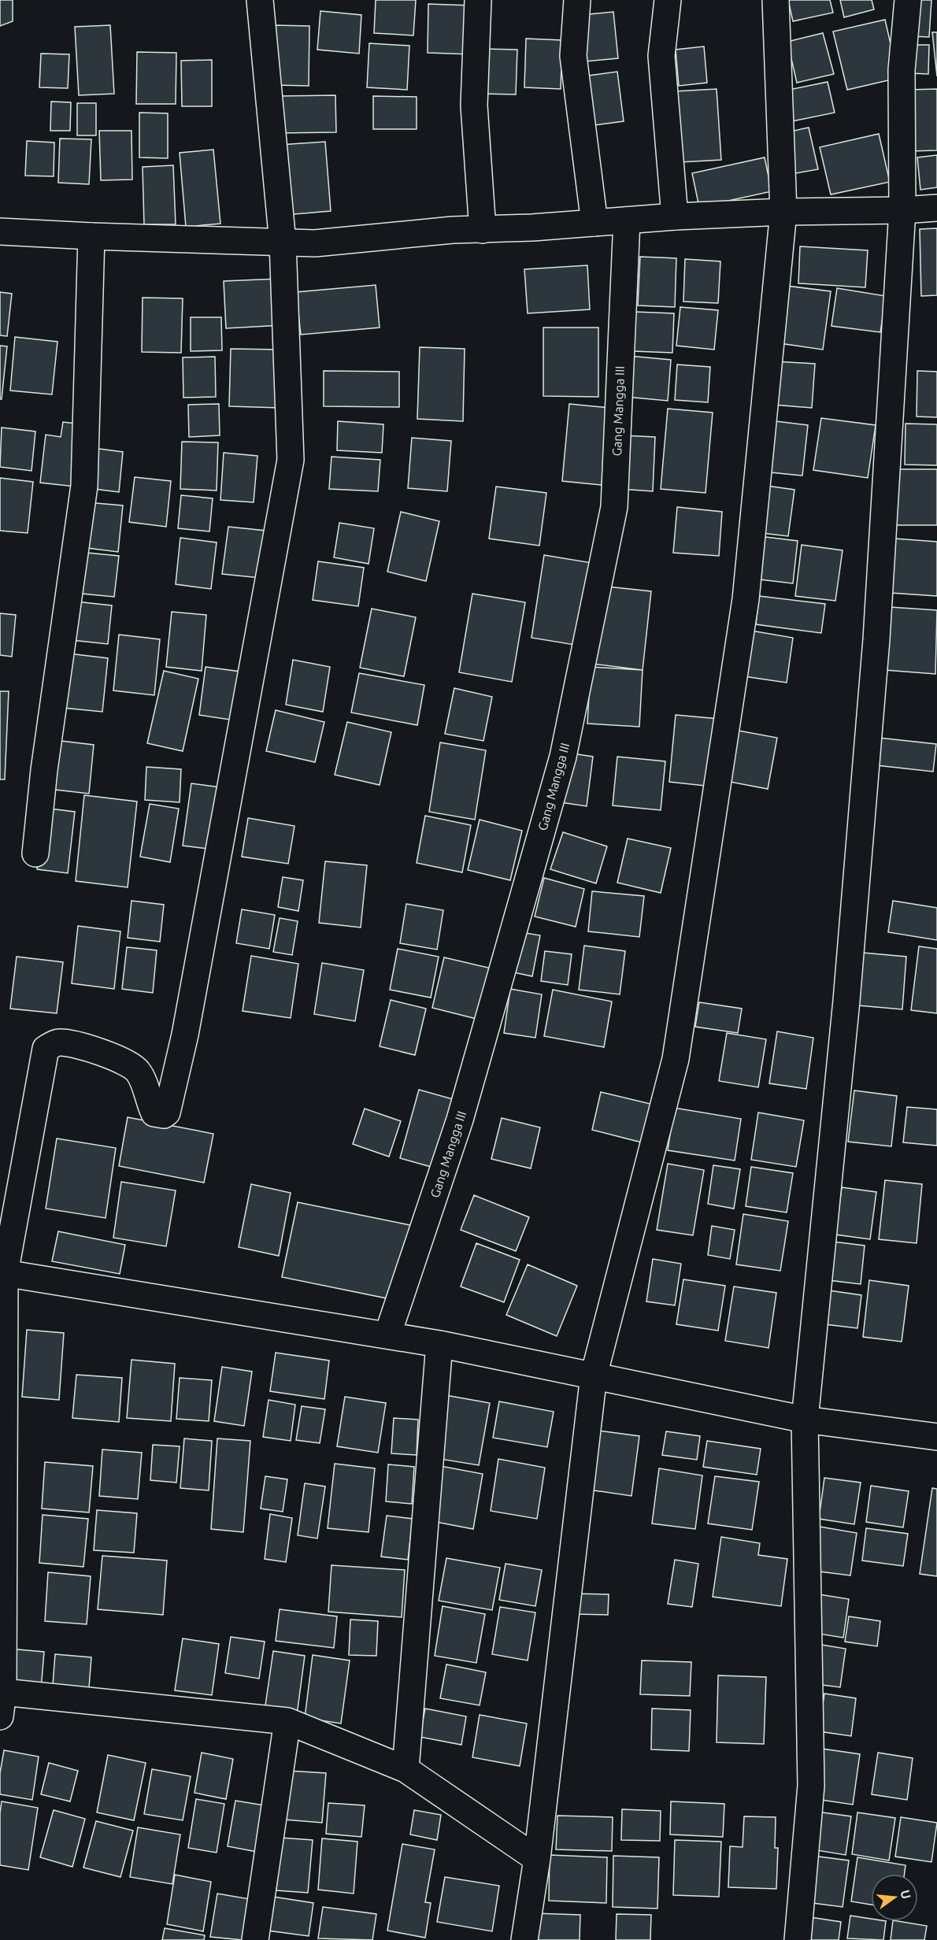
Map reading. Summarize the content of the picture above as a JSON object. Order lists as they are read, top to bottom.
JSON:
{
  "streets": {
    "street": ["Gang Mangga III"]
  },
  "north": "right"
}
